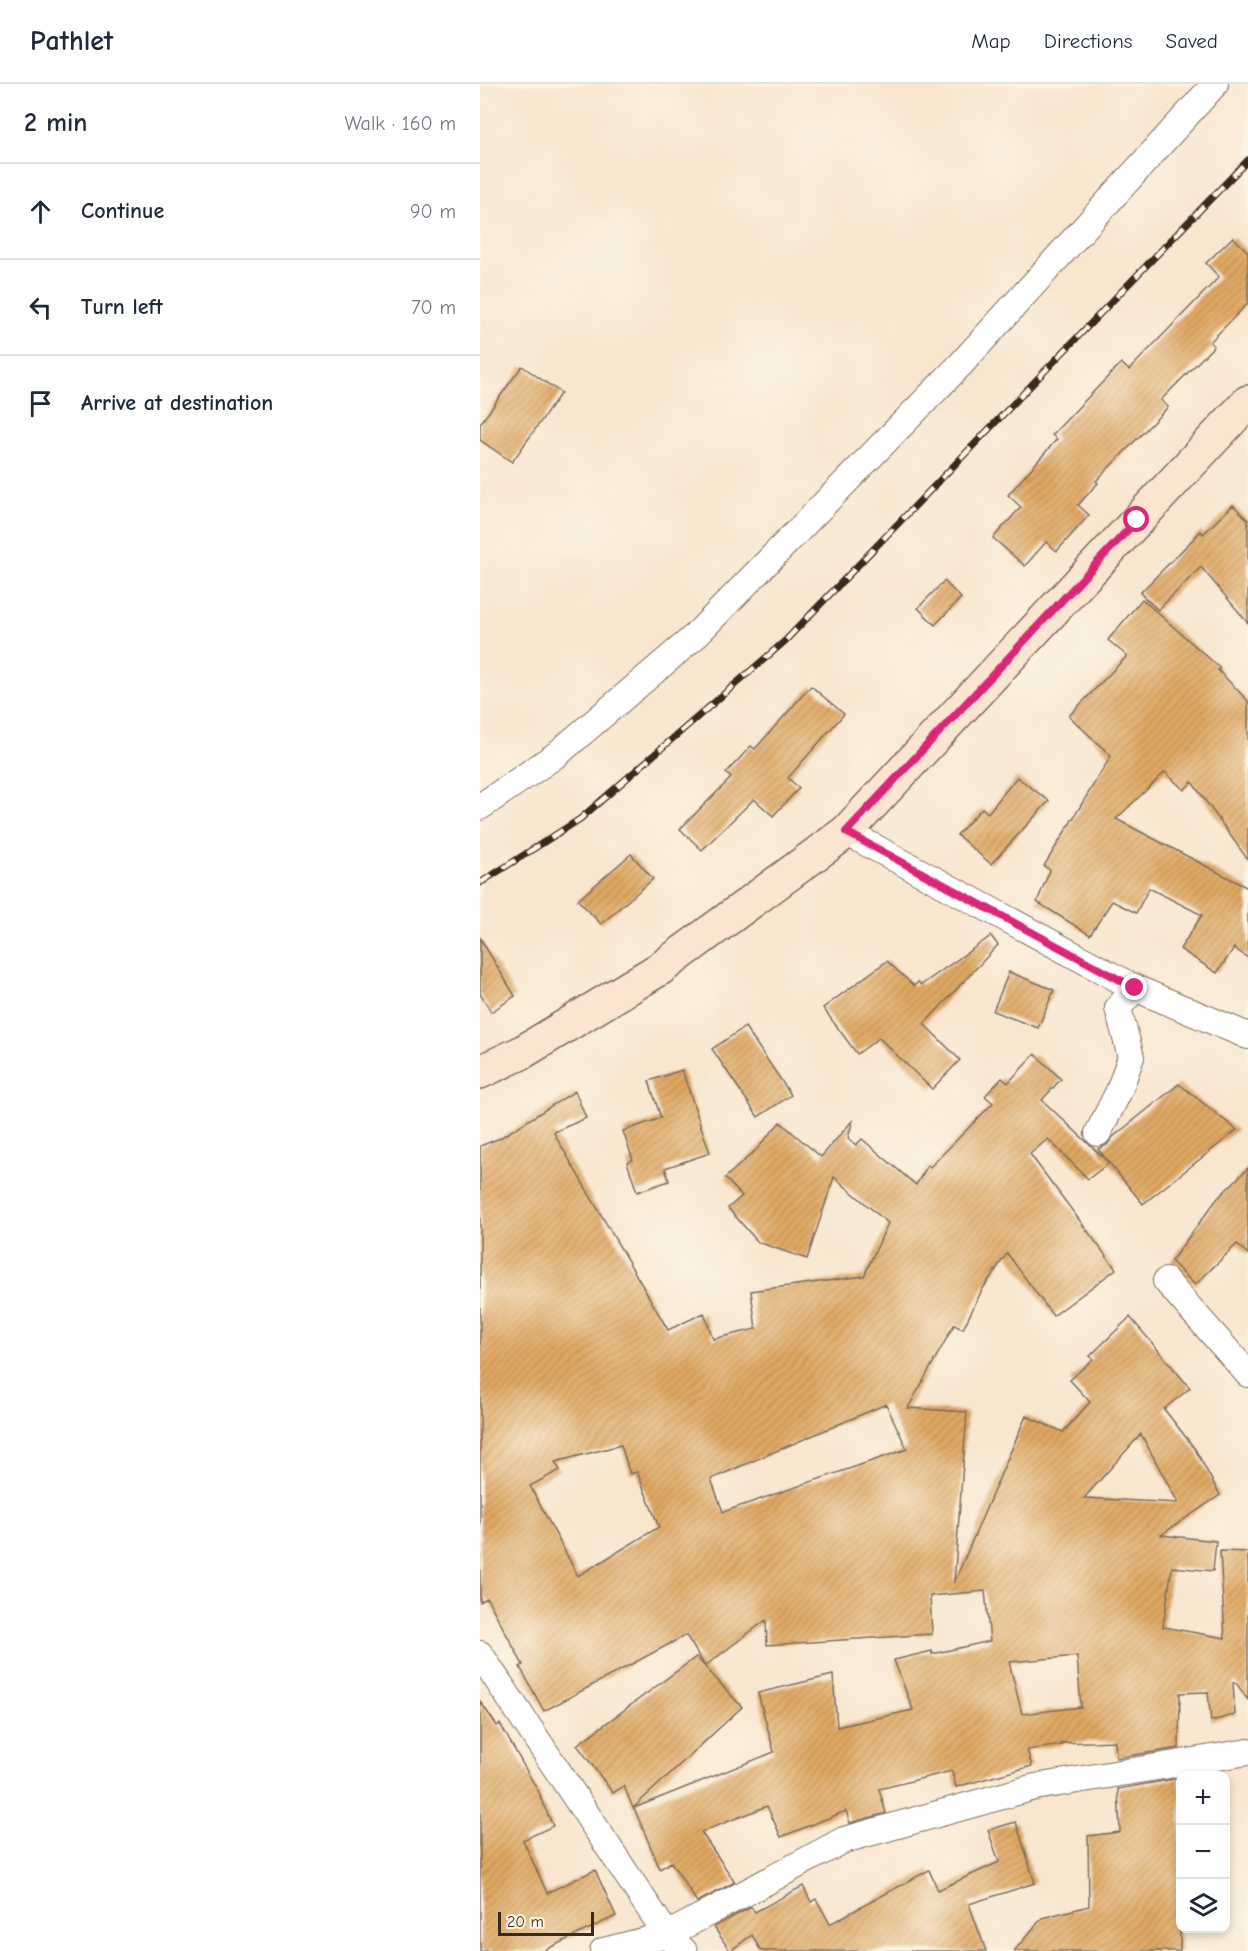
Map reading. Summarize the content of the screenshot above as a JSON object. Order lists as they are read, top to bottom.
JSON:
{
  "scale_bar": "20 m",
  "page": {
    "header": "Pathlet",
    "nav": ["Map", "Directions", "Saved"],
    "heading": ["2 min", "Walk · 160 m"],
    "list": [
      ["Continue", "90 m"],
      ["Turn left", "70 m"],
      "Arrive at destination"
    ],
    "map_buttons": ["+", "−"],
    "scale": "20 m"
  }
}
